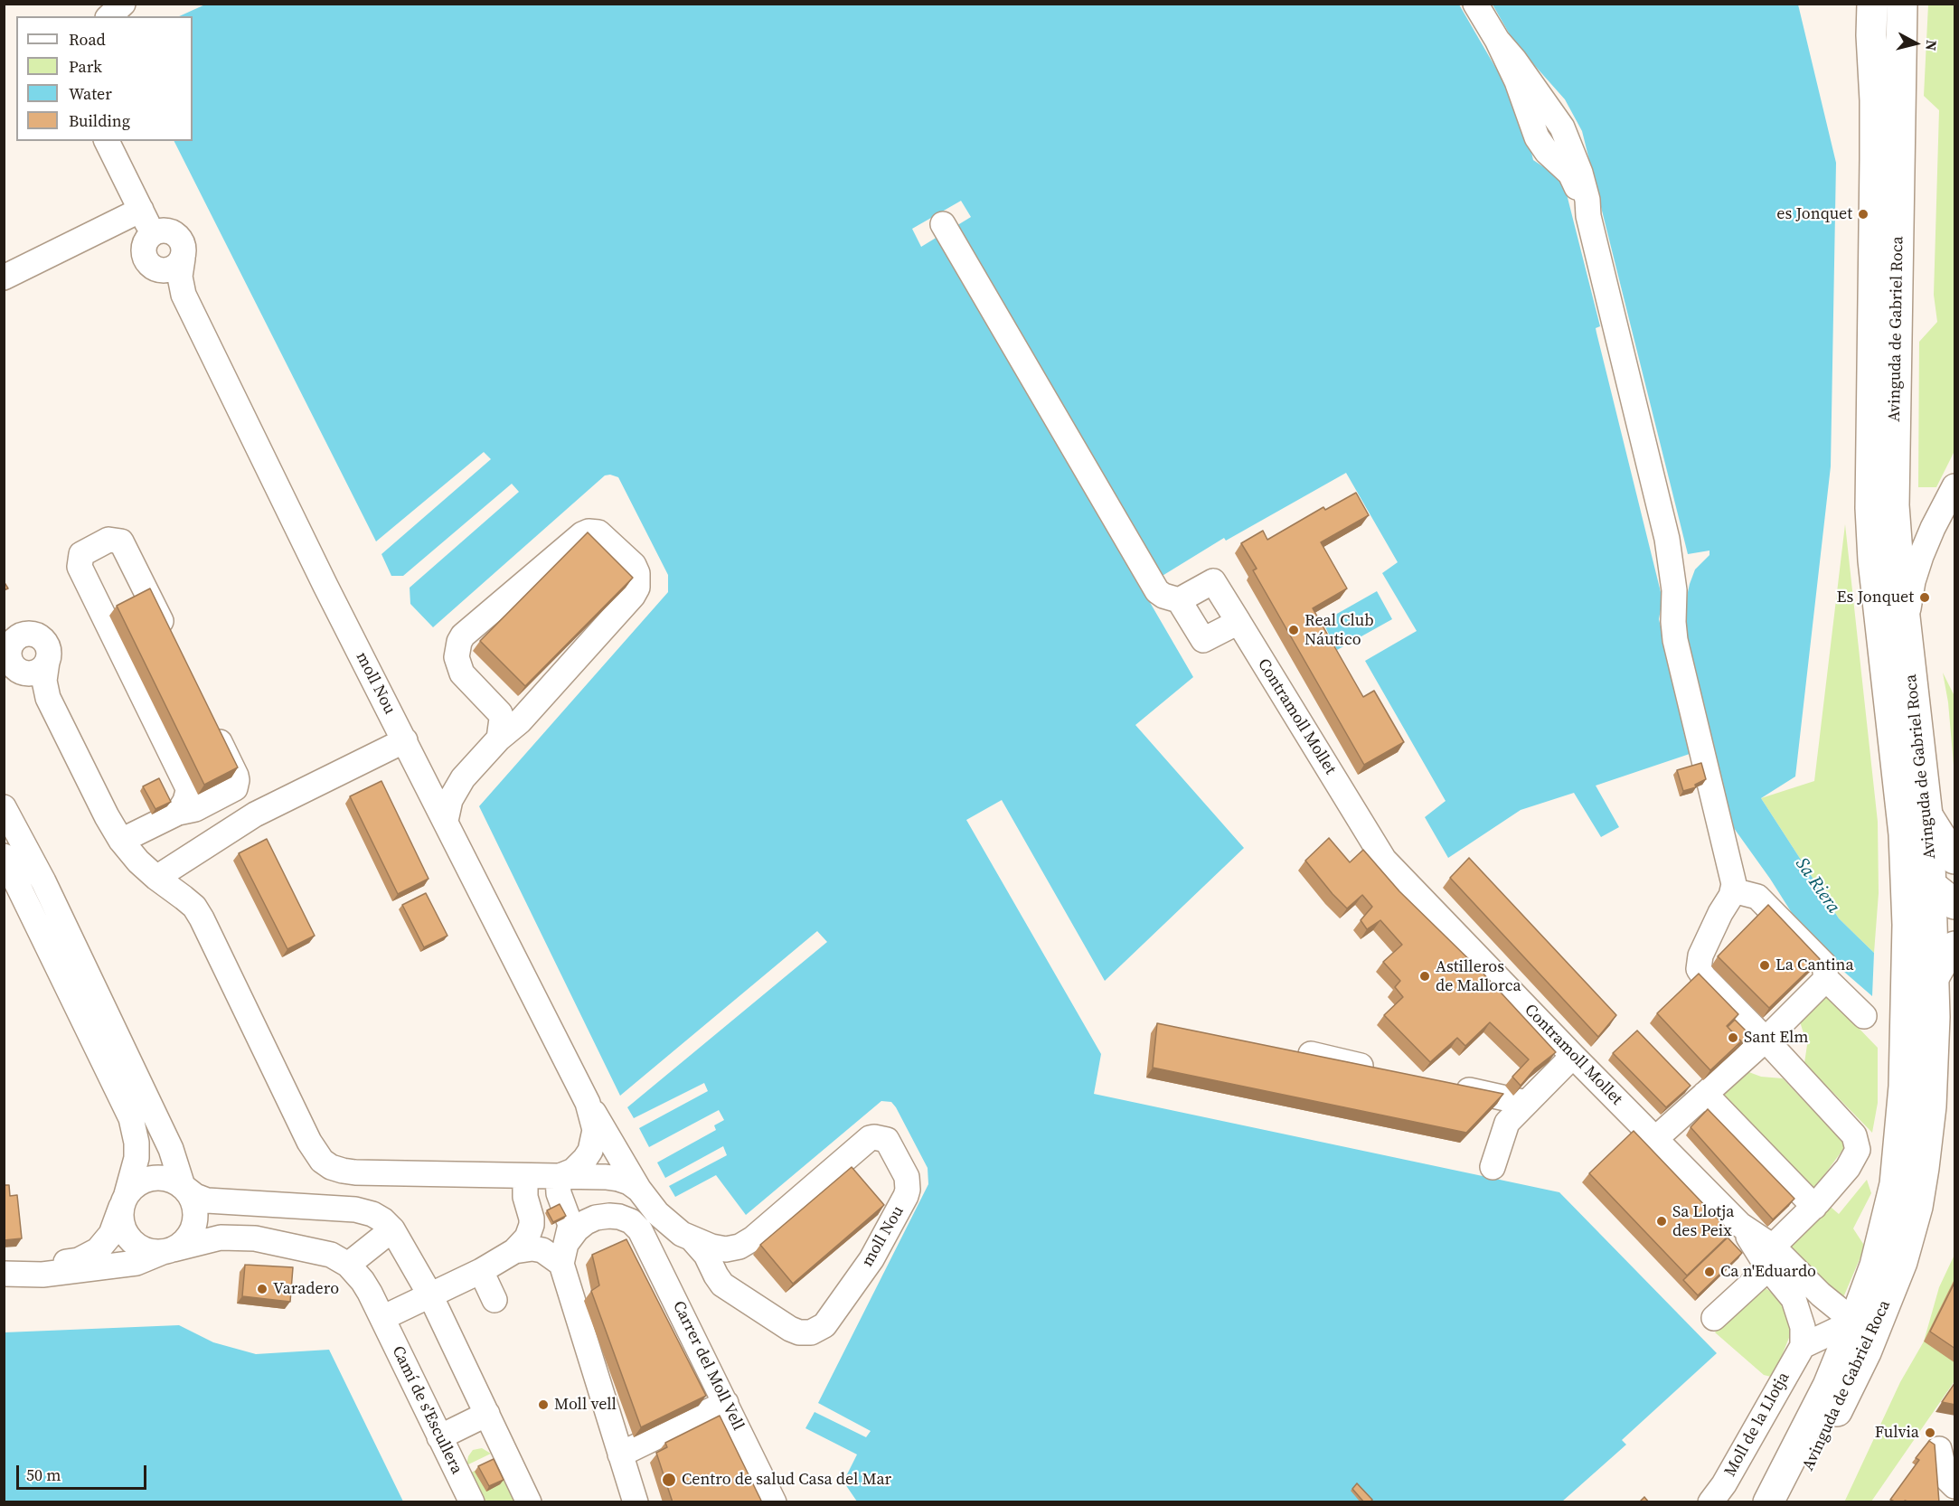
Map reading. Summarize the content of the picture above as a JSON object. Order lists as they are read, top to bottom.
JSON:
{
  "streets": {
    "main road": ["Avinguda de Gabriel Roca"],
    "street": [
      "moll Nou",
      "Contramoll Mollet",
      "Carrer del Moll Vell",
      "Camí de s'Escullera",
      "Moll de la Llotja"
    ]
  },
  "crossings": [
    ["Avinguda de Gabriel Roca", "Contramoll Mollet"]
  ],
  "water": ["Sa Riera"],
  "places": [
    "es Jonquet",
    "Es Jonquet",
    "Real Club Náutico",
    "La Cantina",
    "Astilleros de Mallorca",
    "Sant Elm",
    "Sa Llotja des Peix",
    "Ca n'Eduardo",
    "Varadero",
    "Moll vell",
    "Fulvia",
    "Centro de salud Casa del Mar"
  ],
  "legend": [
    "Road",
    "Park",
    "Water",
    "Building"
  ],
  "scale_bar": "50 m",
  "north": "right"
}
